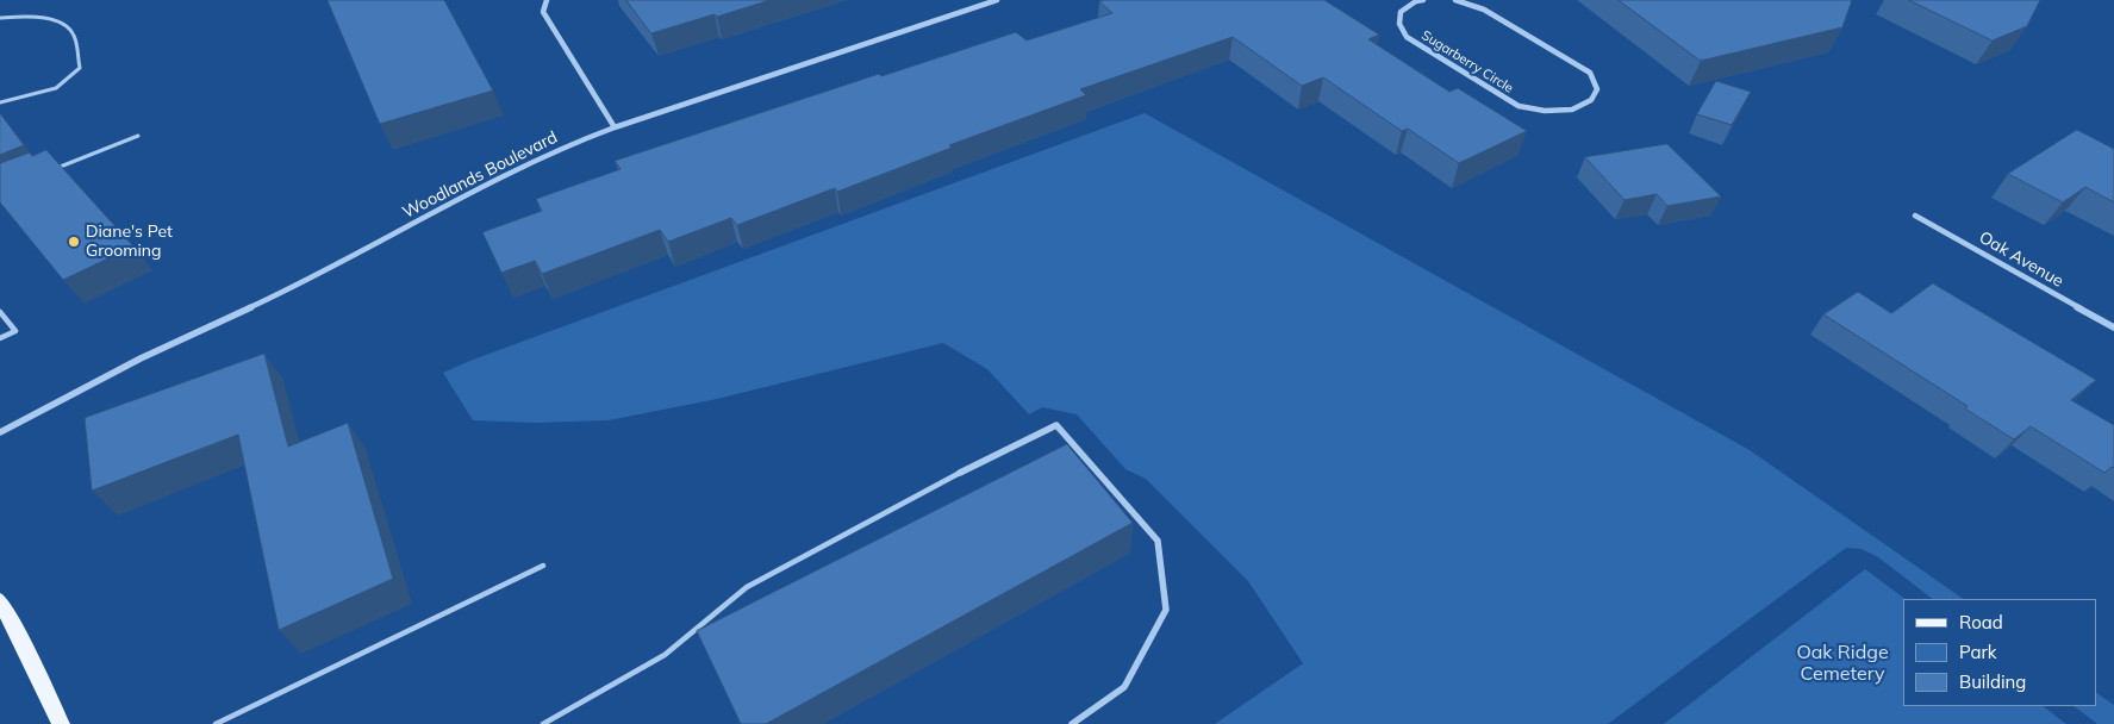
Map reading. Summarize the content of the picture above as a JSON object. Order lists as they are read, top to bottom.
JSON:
{
  "streets": {
    "street": ["Sugarberry Circle", "Woodlands Boulevard", "Oak Avenue"]
  },
  "parks": ["Oak Ridge Cemetery"],
  "places": ["Diane's Pet Grooming"],
  "legend": ["Road", "Park", "Building"]
}
